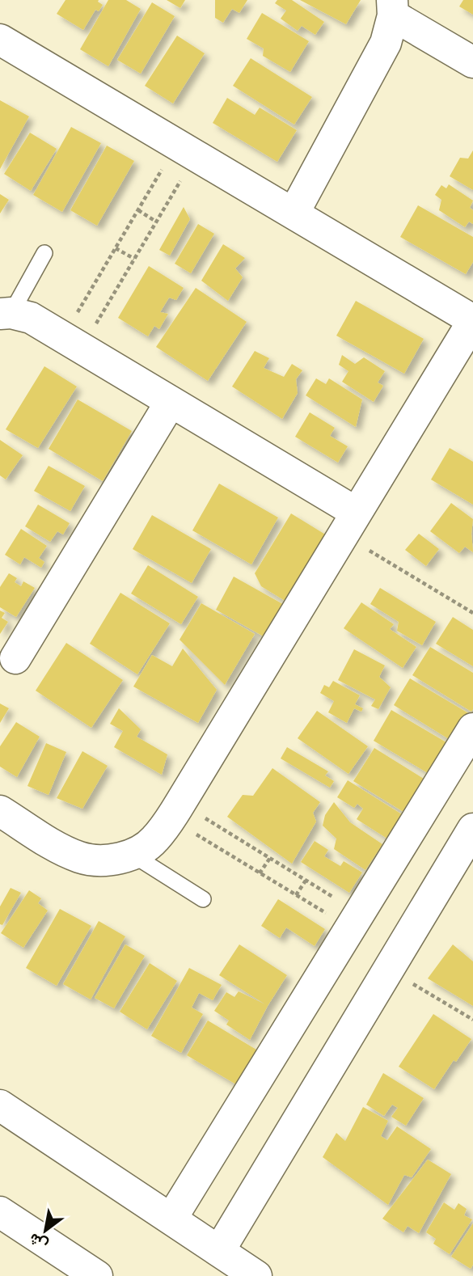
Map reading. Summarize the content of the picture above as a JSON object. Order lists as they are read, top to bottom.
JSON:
{
  "north": "bottom left"
}
